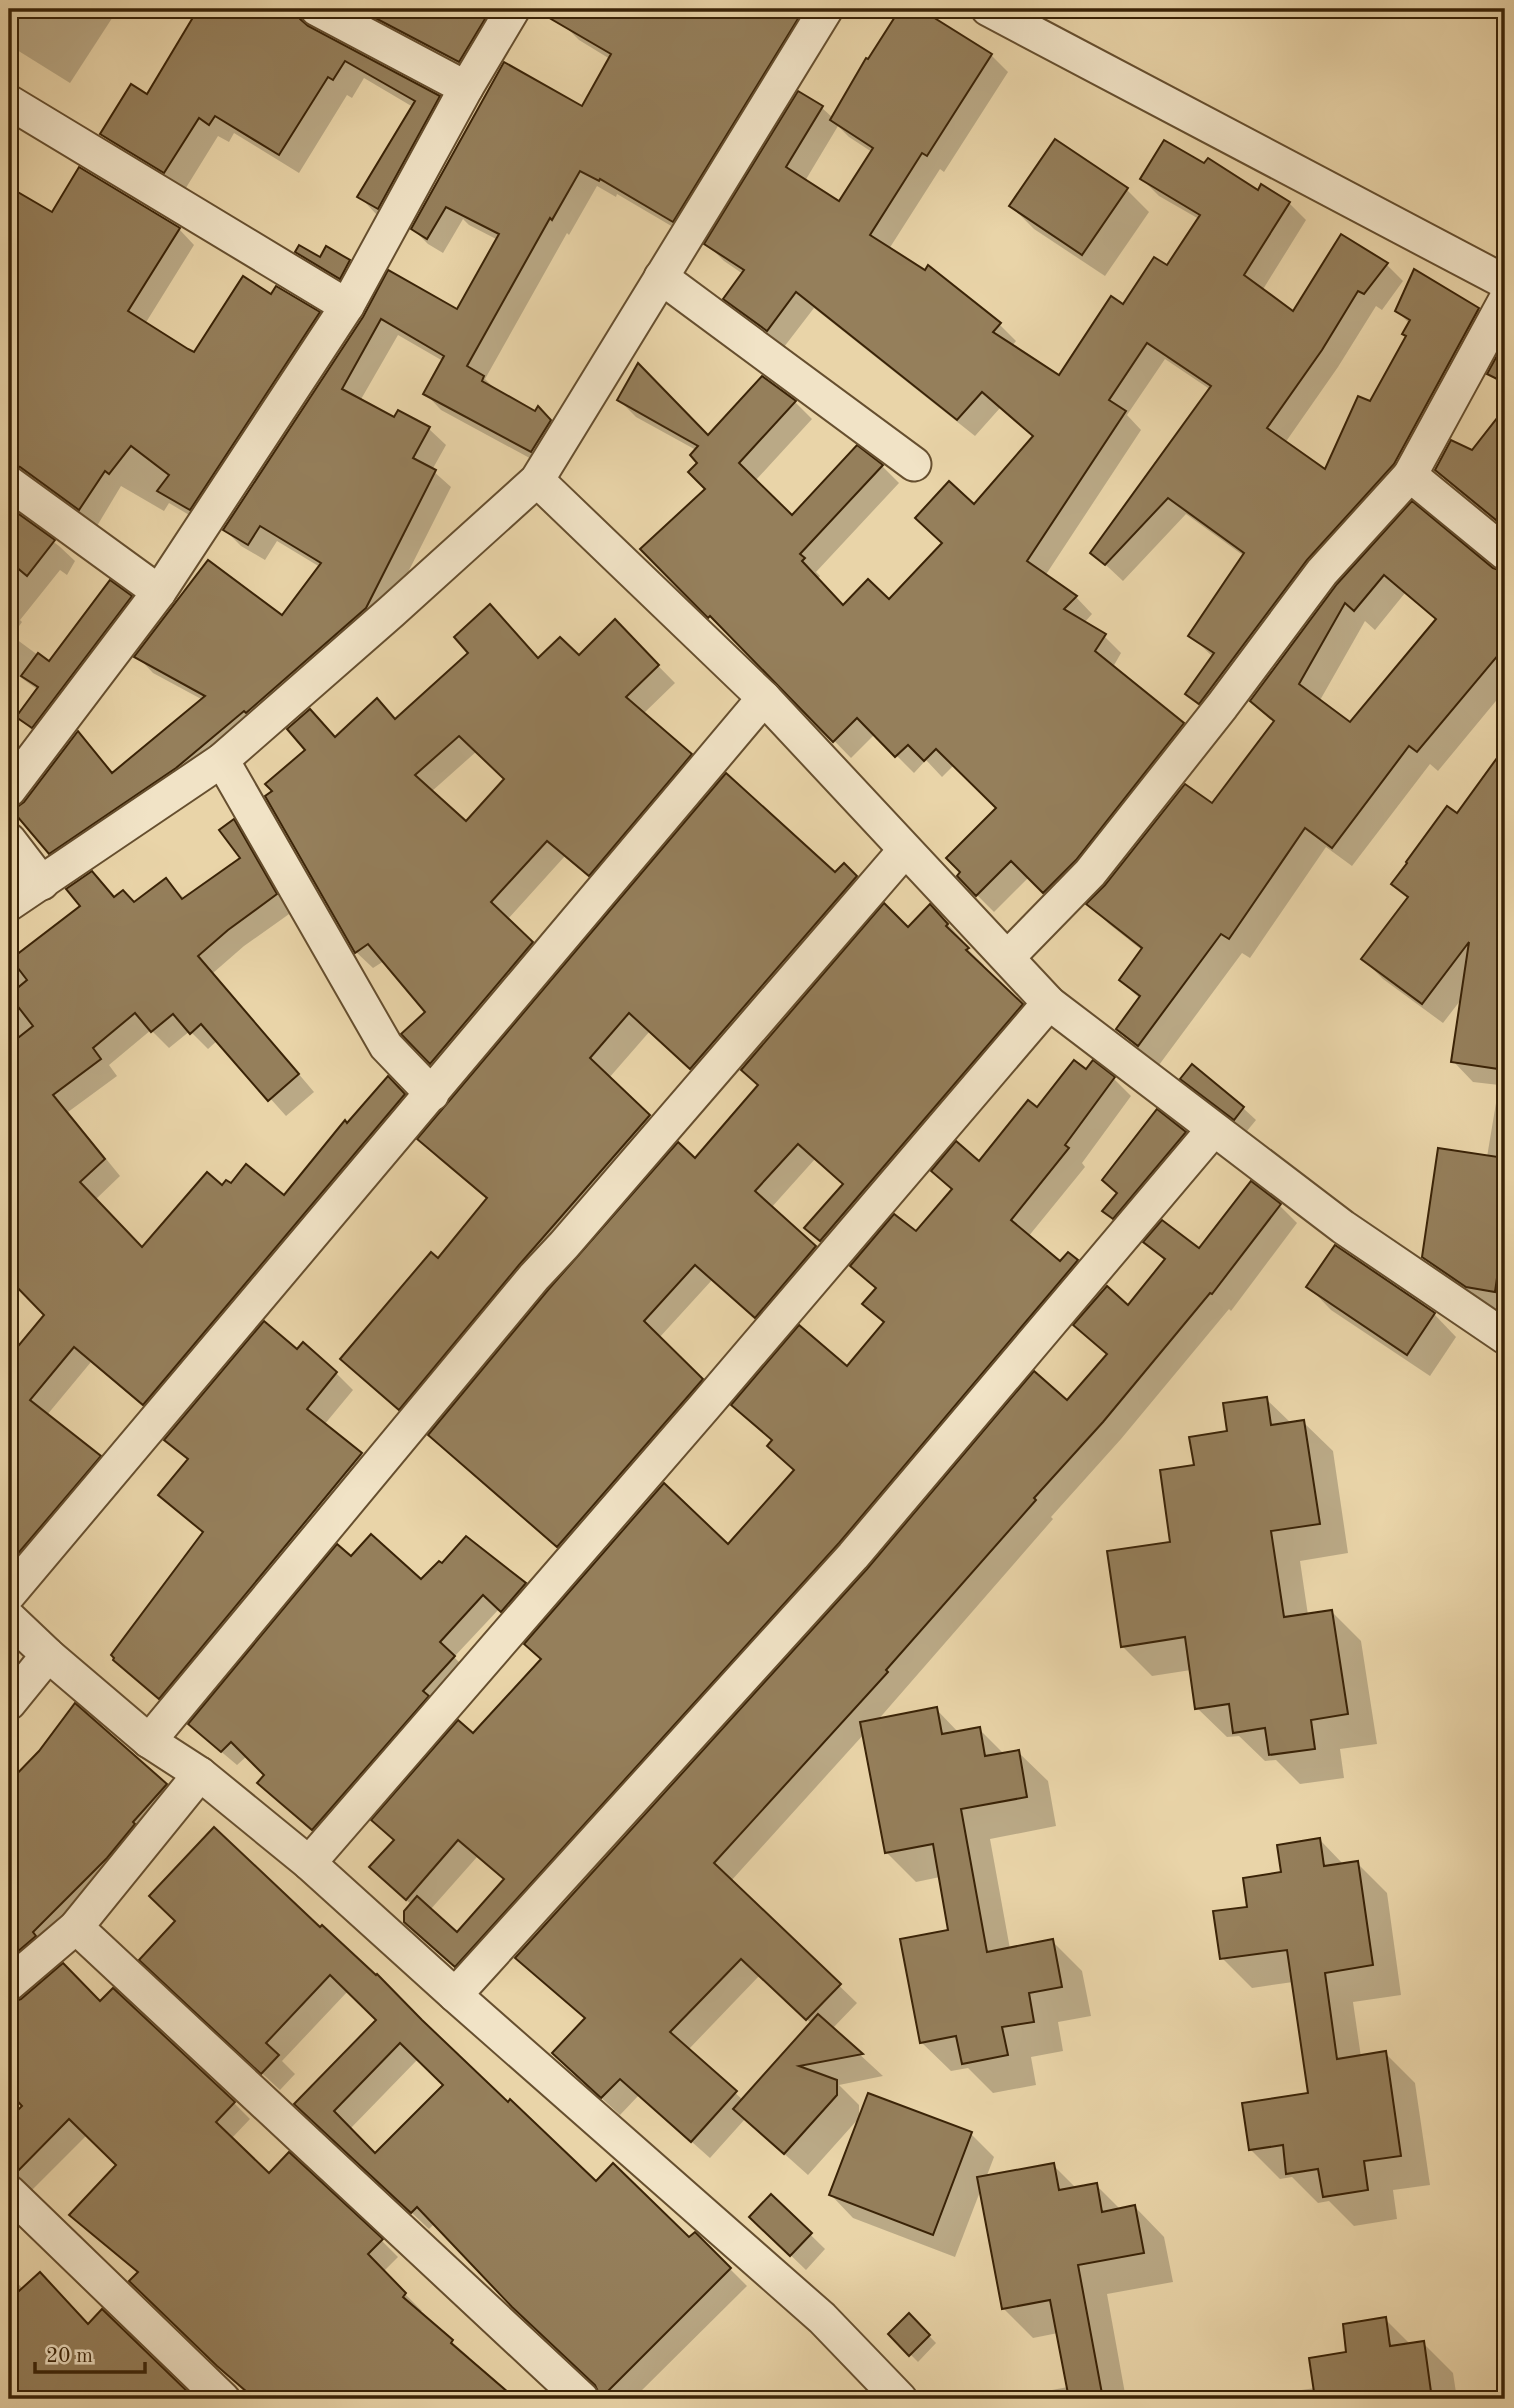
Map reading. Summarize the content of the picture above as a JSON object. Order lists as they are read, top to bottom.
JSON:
{
  "scale_bar": "20 m"
}
